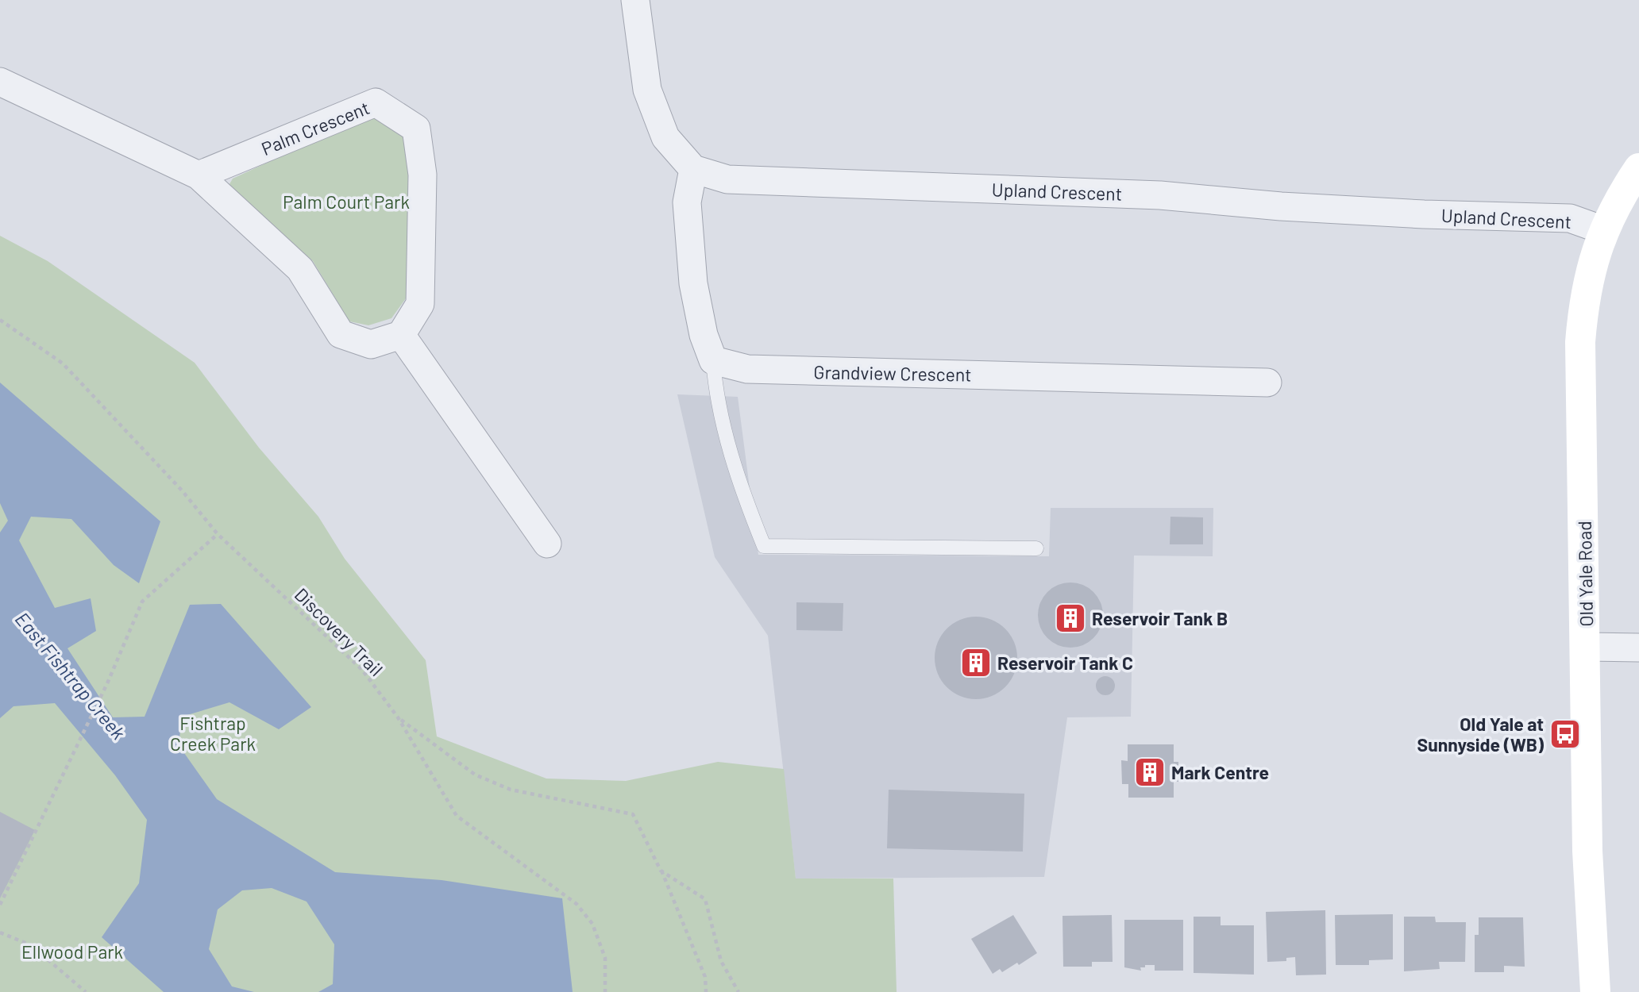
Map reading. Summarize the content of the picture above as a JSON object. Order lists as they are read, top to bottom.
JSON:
{
  "streets": {
    "street": [
      "Palm Crescent",
      "Upland Crescent",
      "Grandview Crescent",
      "Old Yale Road"
    ],
    "path": ["Discovery Trail"]
  },
  "crossings": [
    ["Upland Crescent", "Old Yale Road"]
  ],
  "water": ["East Fishtrap Creek"],
  "parks": ["Palm Court Park", "Fishtrap Creek Park", "Ellwood Park"],
  "places": {
    "building": ["Reservoir Tank B", "Reservoir Tank C", "Mark Centre"],
    "bus stop": ["Old Yale at Sunnyside (WB)"]
  }
}
